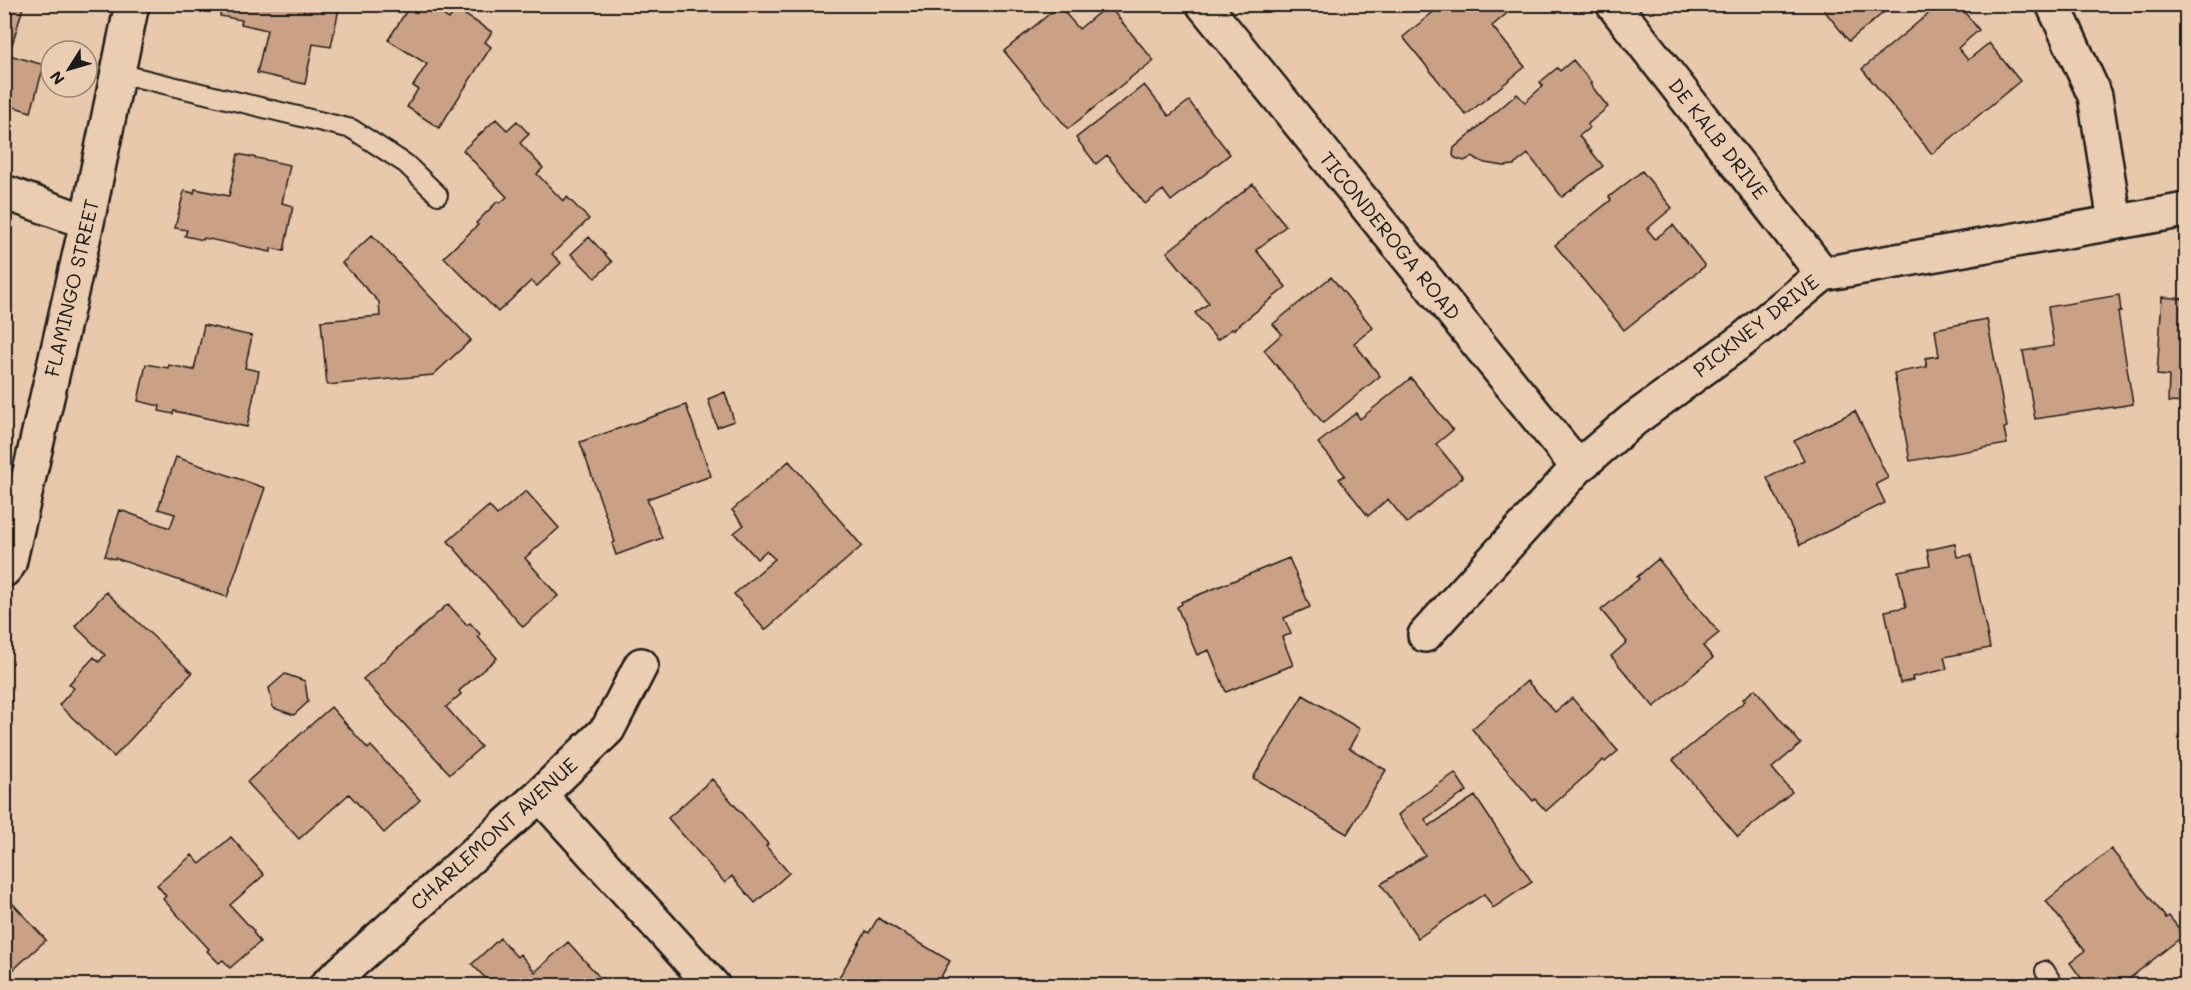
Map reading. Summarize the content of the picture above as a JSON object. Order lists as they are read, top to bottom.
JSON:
{
  "streets": {
    "street": [
      "DE KALB DRIVE",
      "TICONDEROGA ROAD",
      "FLAMINGO STREET",
      "PICKNEY DRIVE",
      "CHARLEMONT AVENUE"
    ]
  },
  "crossings": [
    ["DE KALB DRIVE", "PICKNEY DRIVE"],
    ["TICONDEROGA ROAD", "PICKNEY DRIVE"]
  ],
  "north": "bottom left"
}
